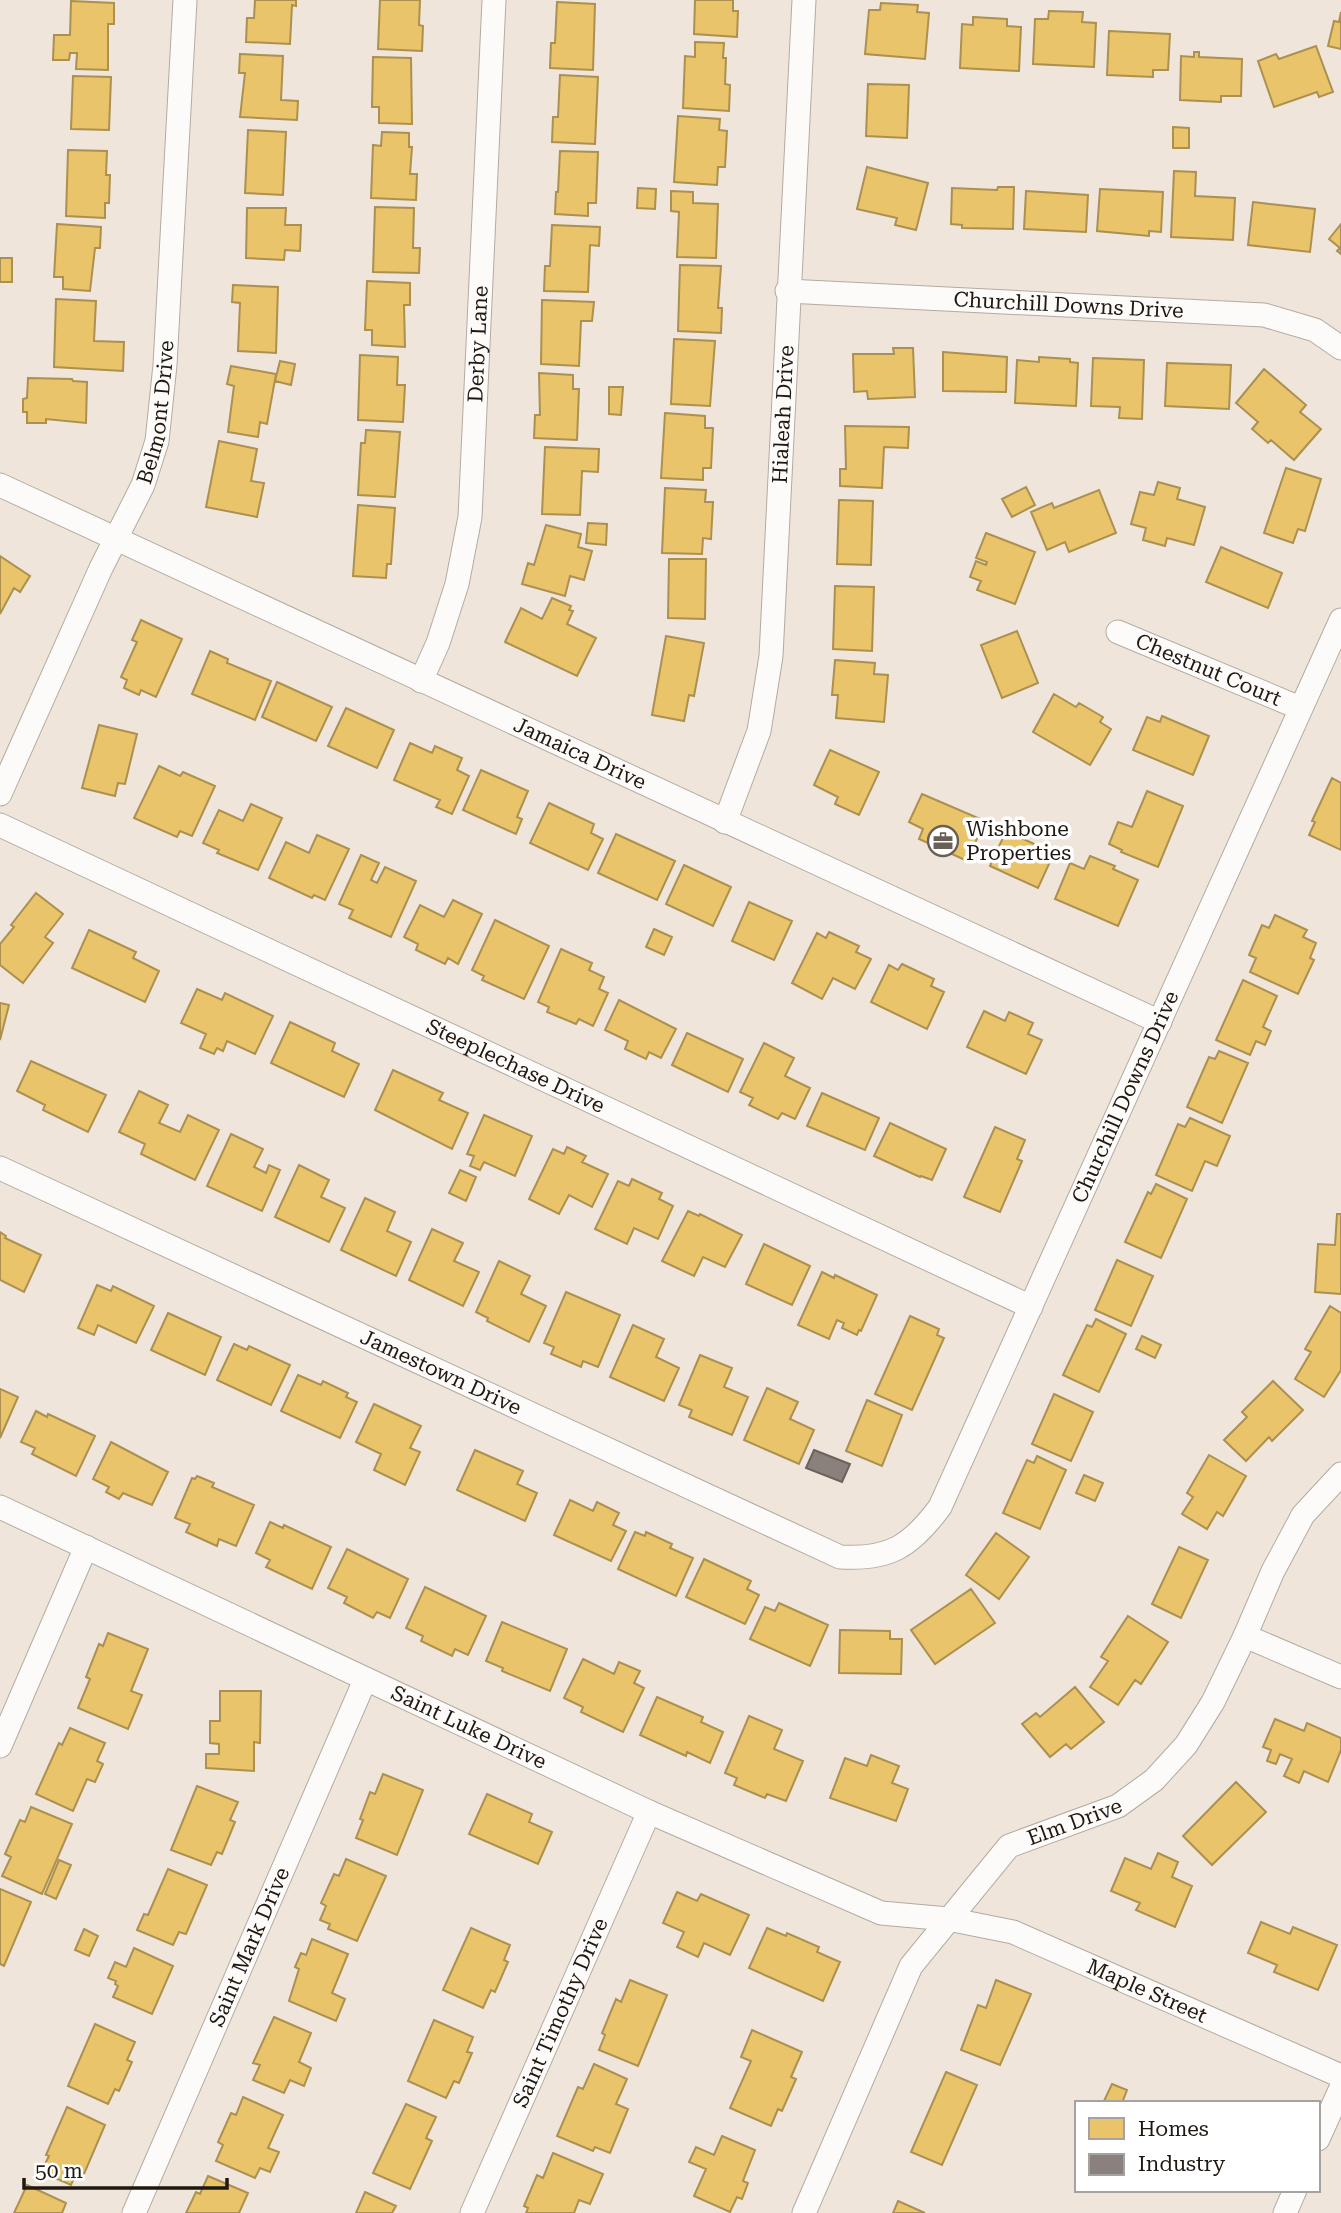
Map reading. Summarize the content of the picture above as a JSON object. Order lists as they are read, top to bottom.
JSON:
{
  "streets": {
    "street": [
      "Churchill Downs Drive",
      "Derby Lane",
      "Belmont Drive",
      "Hialeah Drive",
      "Chestnut Court",
      "Jamaica Drive",
      "Steeplechase Drive",
      "Jamestown Drive",
      "Saint Luke Drive",
      "Elm Drive",
      "Saint Mark Drive",
      "Maple Street",
      "Saint Timothy Drive"
    ]
  },
  "crossings": [
    ["Churchill Downs Drive", "Hialeah Drive"],
    ["Churchill Downs Drive", "Chestnut Court"],
    ["Churchill Downs Drive", "Jamaica Drive"],
    ["Churchill Downs Drive", "Steeplechase Drive"],
    ["Churchill Downs Drive", "Jamestown Drive"],
    ["Derby Lane", "Jamaica Drive"],
    ["Belmont Drive", "Jamaica Drive"],
    ["Hialeah Drive", "Jamaica Drive"],
    ["Saint Luke Drive", "Elm Drive"],
    ["Saint Luke Drive", "Saint Mark Drive"],
    ["Saint Luke Drive", "Maple Street"],
    ["Saint Luke Drive", "Saint Timothy Drive"],
    ["Elm Drive", "Maple Street"]
  ],
  "places": {
    "office": ["Wishbone Properties"]
  },
  "legend": ["Homes", "Industry"],
  "scale_bar": "50 m"
}
